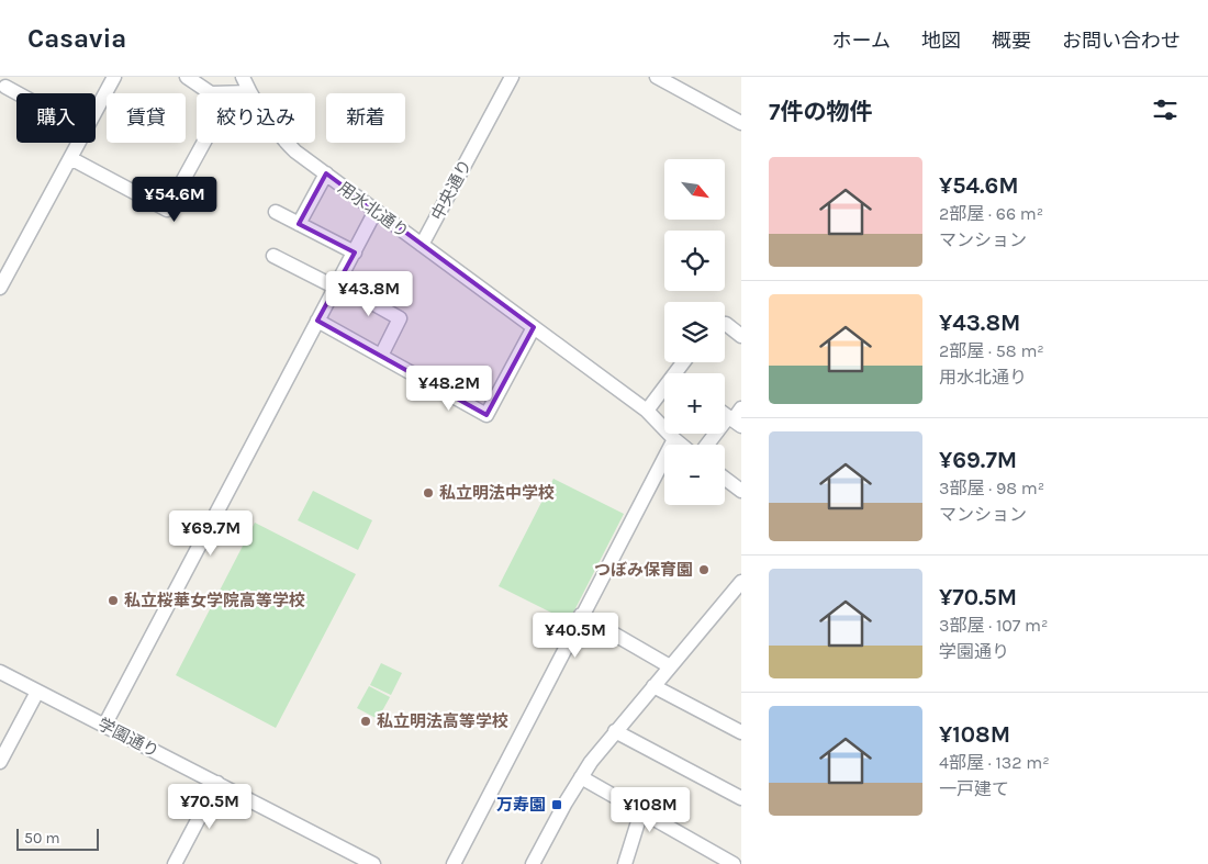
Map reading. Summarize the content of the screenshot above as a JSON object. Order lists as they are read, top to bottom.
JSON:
{
  "streets": {
    "street": ["中央通り", "用水北通り", "学園通り"]
  },
  "crossings": [
    ["中央通り", "用水北通り"]
  ],
  "places": {
    "other": [
      "私立明法中学校",
      "つぼみ保育園",
      "私立桜華女学院高等学校",
      "私立明法高等学校"
    ],
    "transit": ["万寿園"]
  },
  "scale_bar": "50 m",
  "north": "bottom right",
  "page": {
    "header": "Casavia",
    "nav": [
      "ホーム",
      "地図",
      "概要",
      "お問い合わせ"
    ],
    "heading": "7件の物件",
    "chip": [
      "購入",
      "賃貸",
      "絞り込み",
      "新着"
    ],
    "list": [
      {
        "name": "¥54.6M",
        "note": "2部屋 · 66 m² · マンション"
      },
      {
        "name": "¥43.8M",
        "note": "2部屋 · 58 m² · 用水北通り"
      },
      {
        "name": "¥69.7M",
        "note": "3部屋 · 98 m² · マンション"
      },
      {
        "name": "¥70.5M",
        "note": "3部屋 · 107 m² · 学園通り"
      },
      {
        "name": "¥108M",
        "note": "4部屋 · 132 m² · 一戸建て"
      }
    ],
    "map_buttons": ["+", "−"],
    "price": [
      "¥54.6M",
      "¥43.8M",
      "¥48.2M",
      "¥69.7M",
      "¥40.5M",
      "¥70.5M",
      "¥108M"
    ],
    "scale": "50 m"
  }
}
